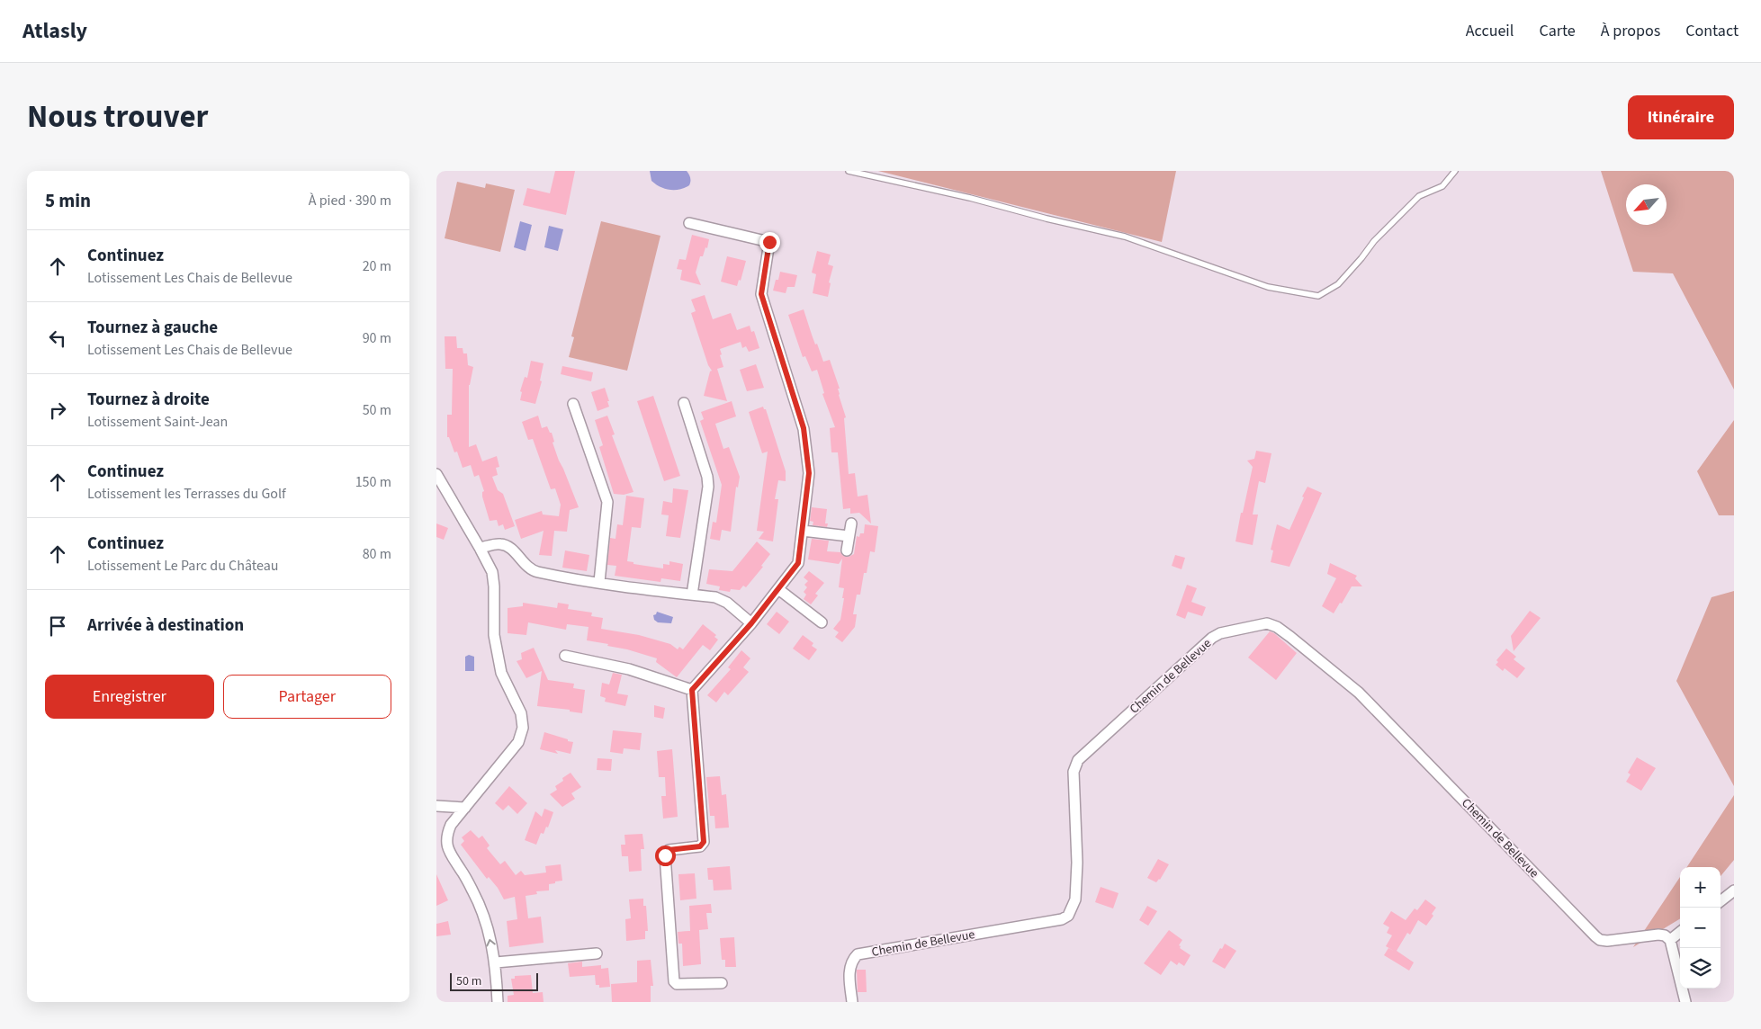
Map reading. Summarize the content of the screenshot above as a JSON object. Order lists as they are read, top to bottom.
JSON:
{
  "streets": {
    "street": ["Chemin de Bellevue"]
  },
  "scale_bar": "50 m",
  "north": "bottom left",
  "page": {
    "header": "Atlasly",
    "nav": [
      "Accueil",
      "Carte",
      "À propos",
      "Contact"
    ],
    "title": "Nous trouver",
    "buttons": [
      "Itinéraire",
      ["Enregistrer", "Partager"]
    ],
    "heading": ["5 min", "À pied · 390 m"],
    "list": [
      ["Continuez", "Lotissement Les Chais de Bellevue", "20 m"],
      ["Tournez à gauche", "Lotissement Les Chais de Bellevue", "90 m"],
      ["Tournez à droite", "Lotissement Saint-Jean", "50 m"],
      ["Continuez", "Lotissement les Terrasses du Golf", "150 m"],
      ["Continuez", "Lotissement Le Parc du Château", "80 m"],
      "Arrivée à destination"
    ],
    "map_buttons": ["+", "−"],
    "scale": "50 m"
  }
}
